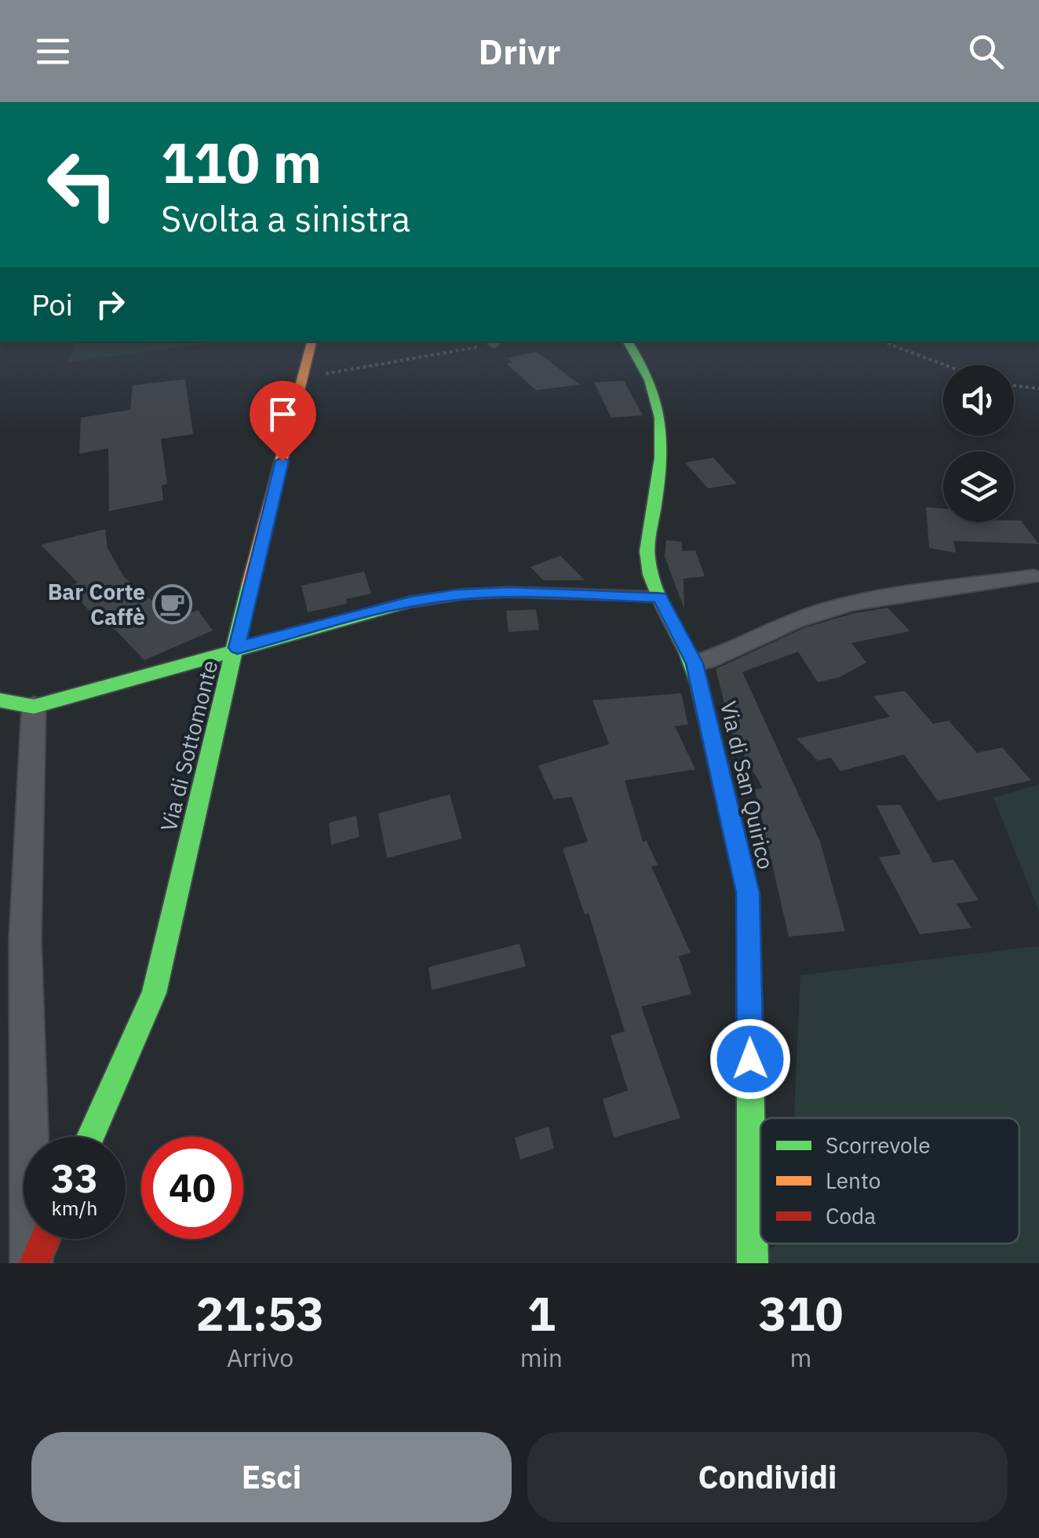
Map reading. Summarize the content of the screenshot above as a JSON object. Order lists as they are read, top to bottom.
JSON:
{
  "streets": {
    "street": ["Via di Sottomonte", "Via di San Quirico"]
  },
  "places": {
    "cafe": ["Bar Corte Caffè"]
  },
  "legend": ["Scorrevole", "Lento", "Coda"],
  "page": {
    "header": "Drivr",
    "turn": ["110 m", "Svolta a sinistra"],
    "then": "Poi",
    "speed": "33 km/h",
    "limit": "40",
    "eta": [
      "21:53",
      "Arrivo",
      "1",
      "min",
      "310",
      "m"
    ],
    "buttons": ["Esci", "Condividi"]
  }
}
